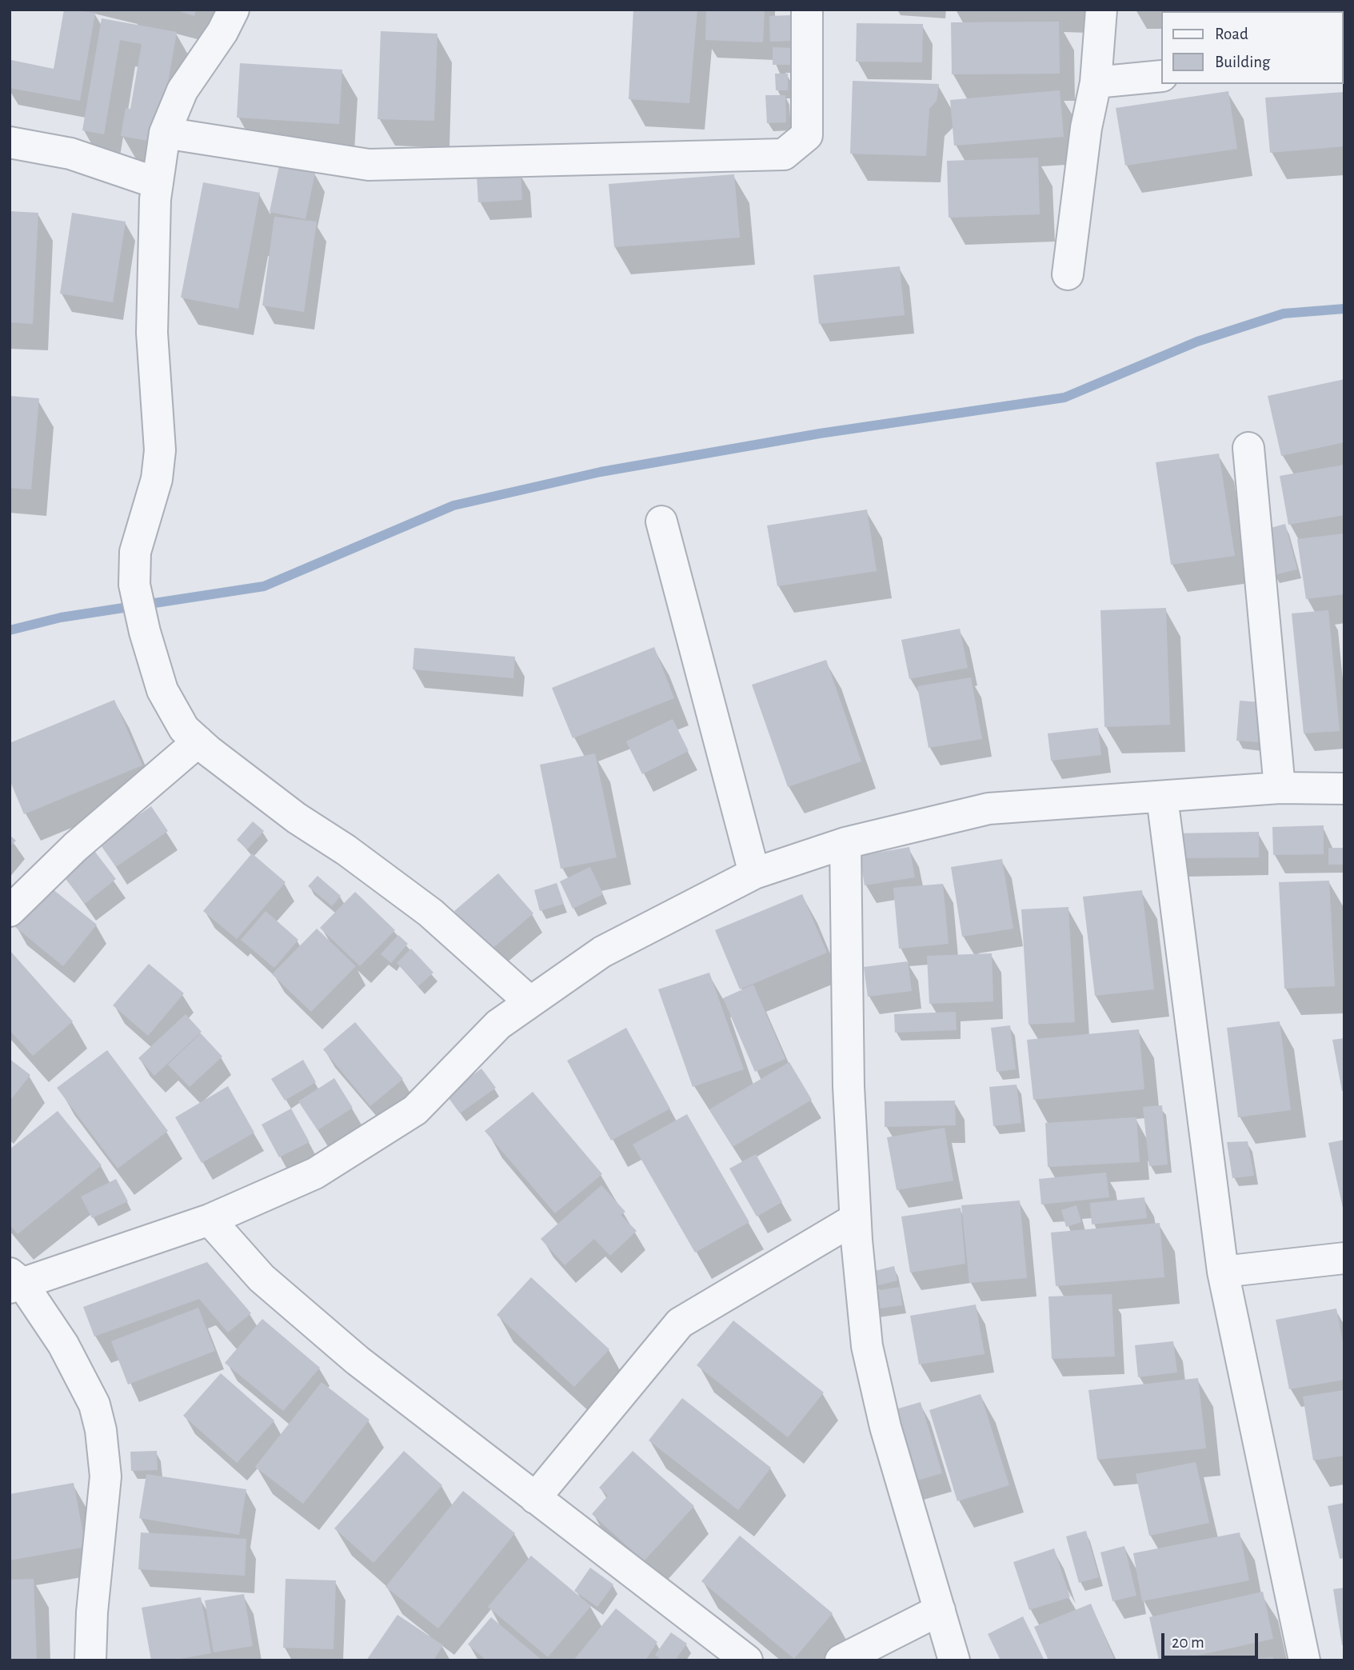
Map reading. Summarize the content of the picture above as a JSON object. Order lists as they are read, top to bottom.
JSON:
{
  "legend": ["Road", "Building"],
  "scale_bar": "20 m"
}
